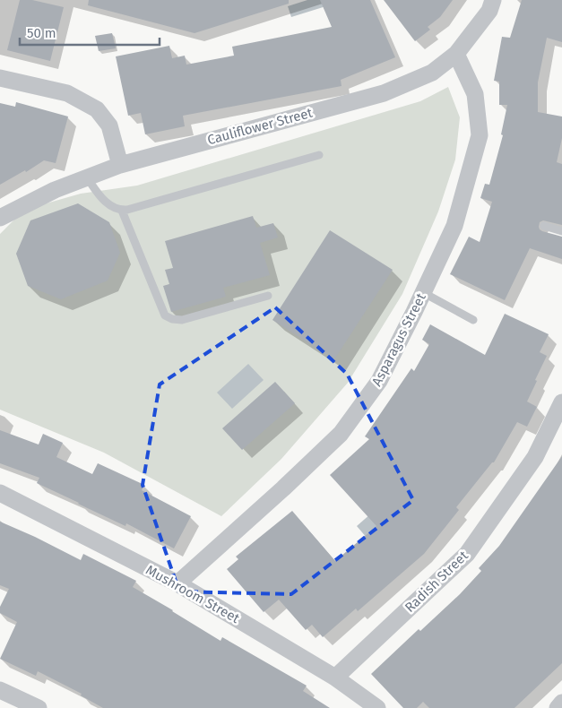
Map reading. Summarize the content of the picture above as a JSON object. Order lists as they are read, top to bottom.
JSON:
{
  "streets": {
    "street": [
      "Cauliflower Street",
      "Asparagus Street",
      "Radish Street",
      "Mushroom Street"
    ]
  },
  "crossings": [
    ["Cauliflower Street", "Asparagus Street"],
    ["Asparagus Street", "Mushroom Street"],
    ["Radish Street", "Mushroom Street"]
  ],
  "scale_bar": "50 m"
}
